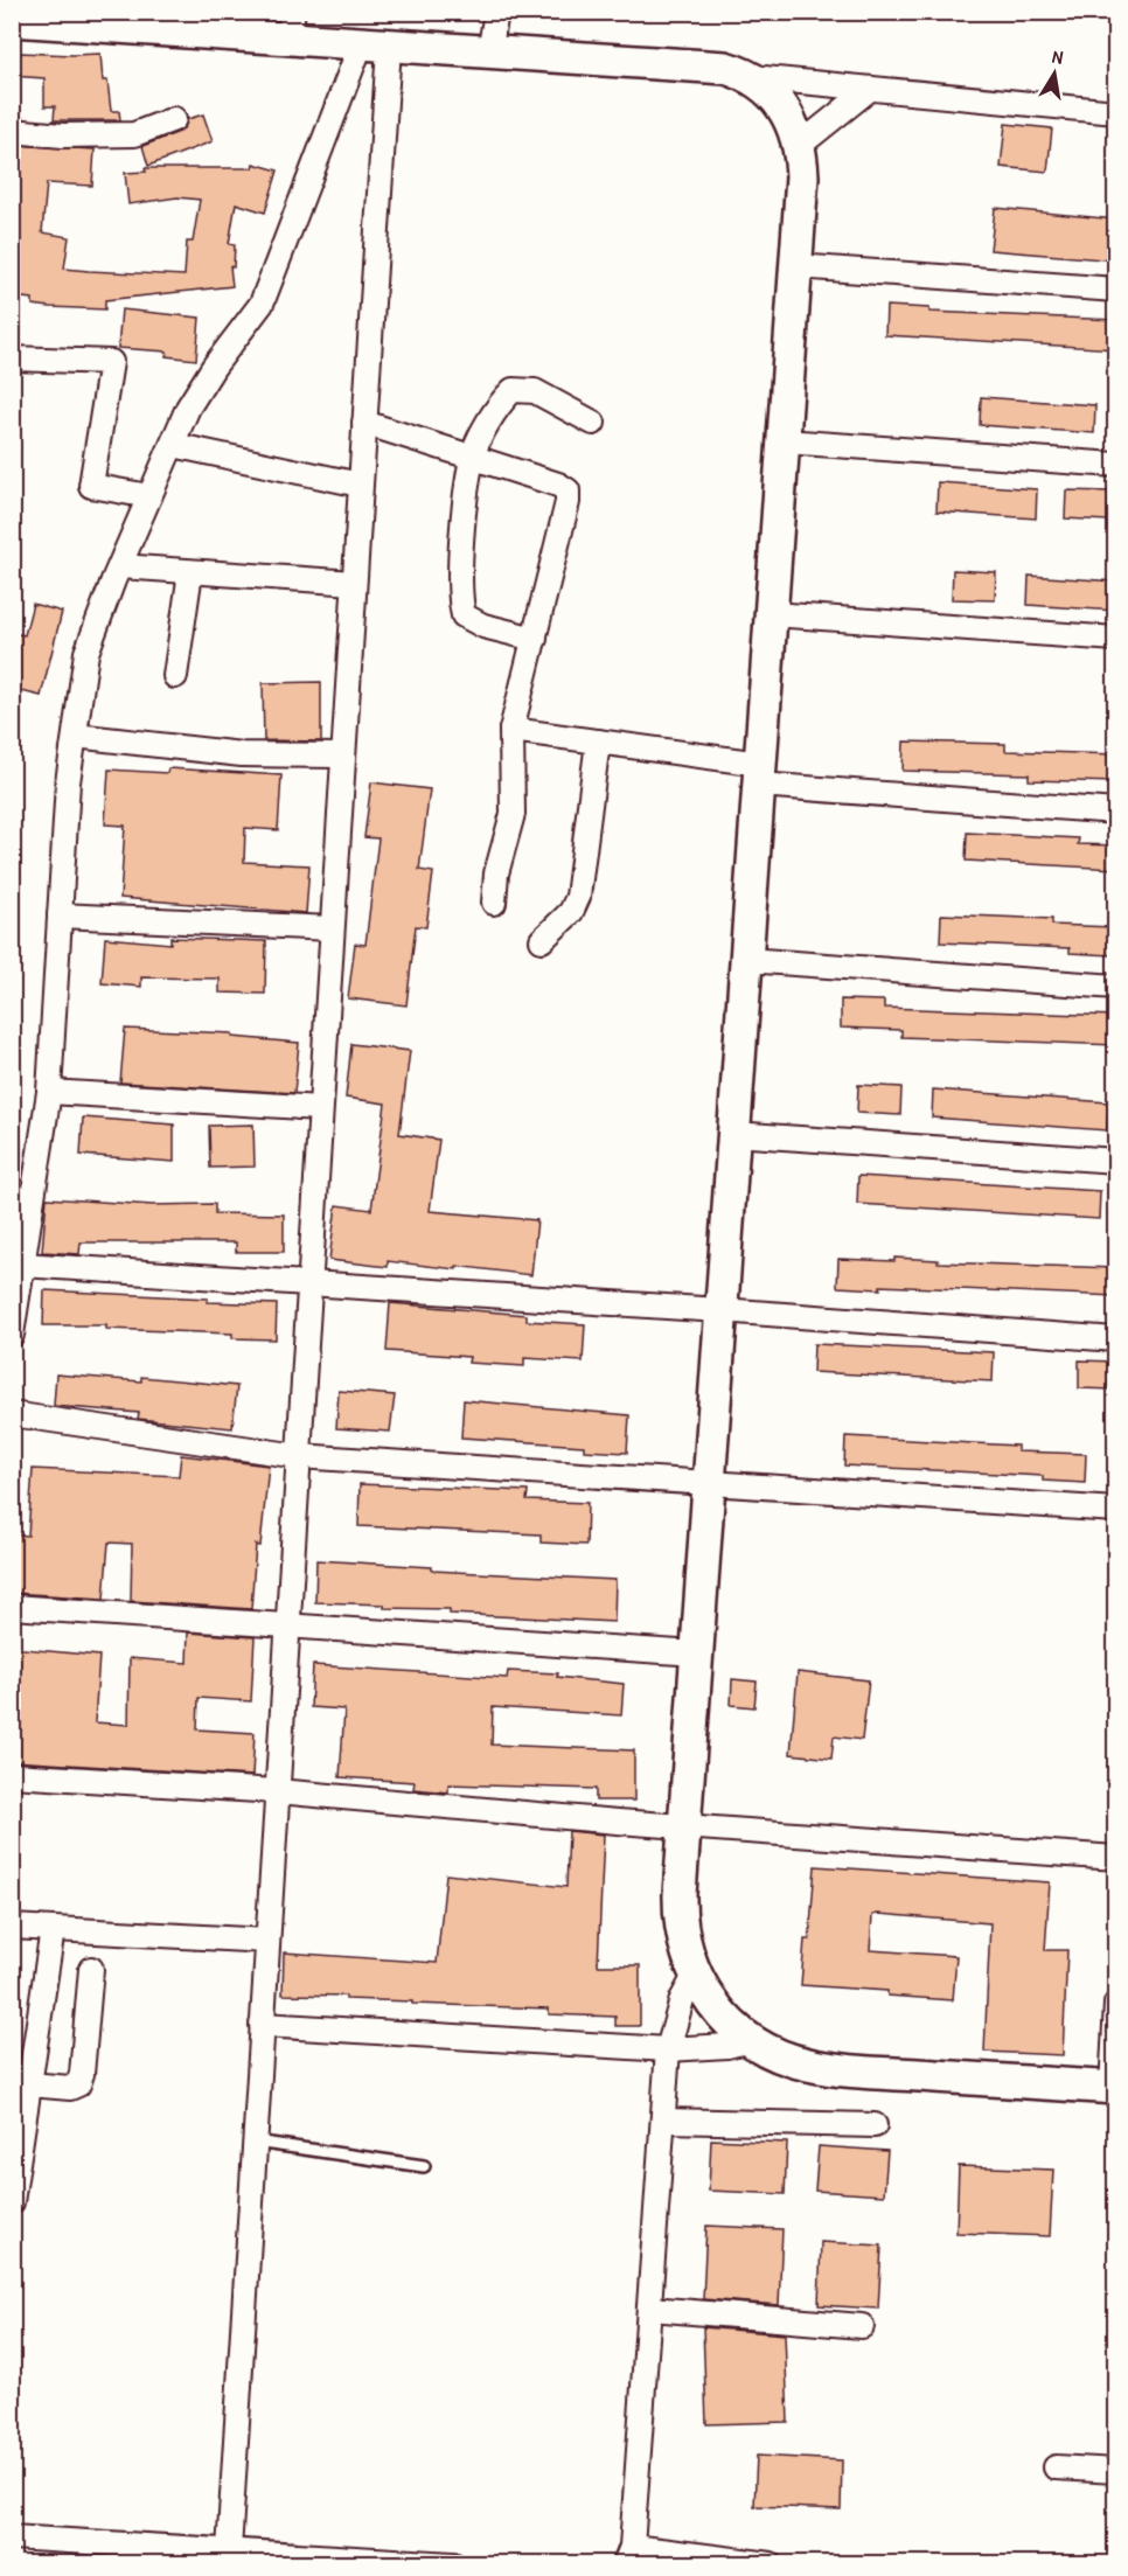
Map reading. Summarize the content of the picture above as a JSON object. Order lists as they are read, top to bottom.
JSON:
{
  "north": "top"
}
